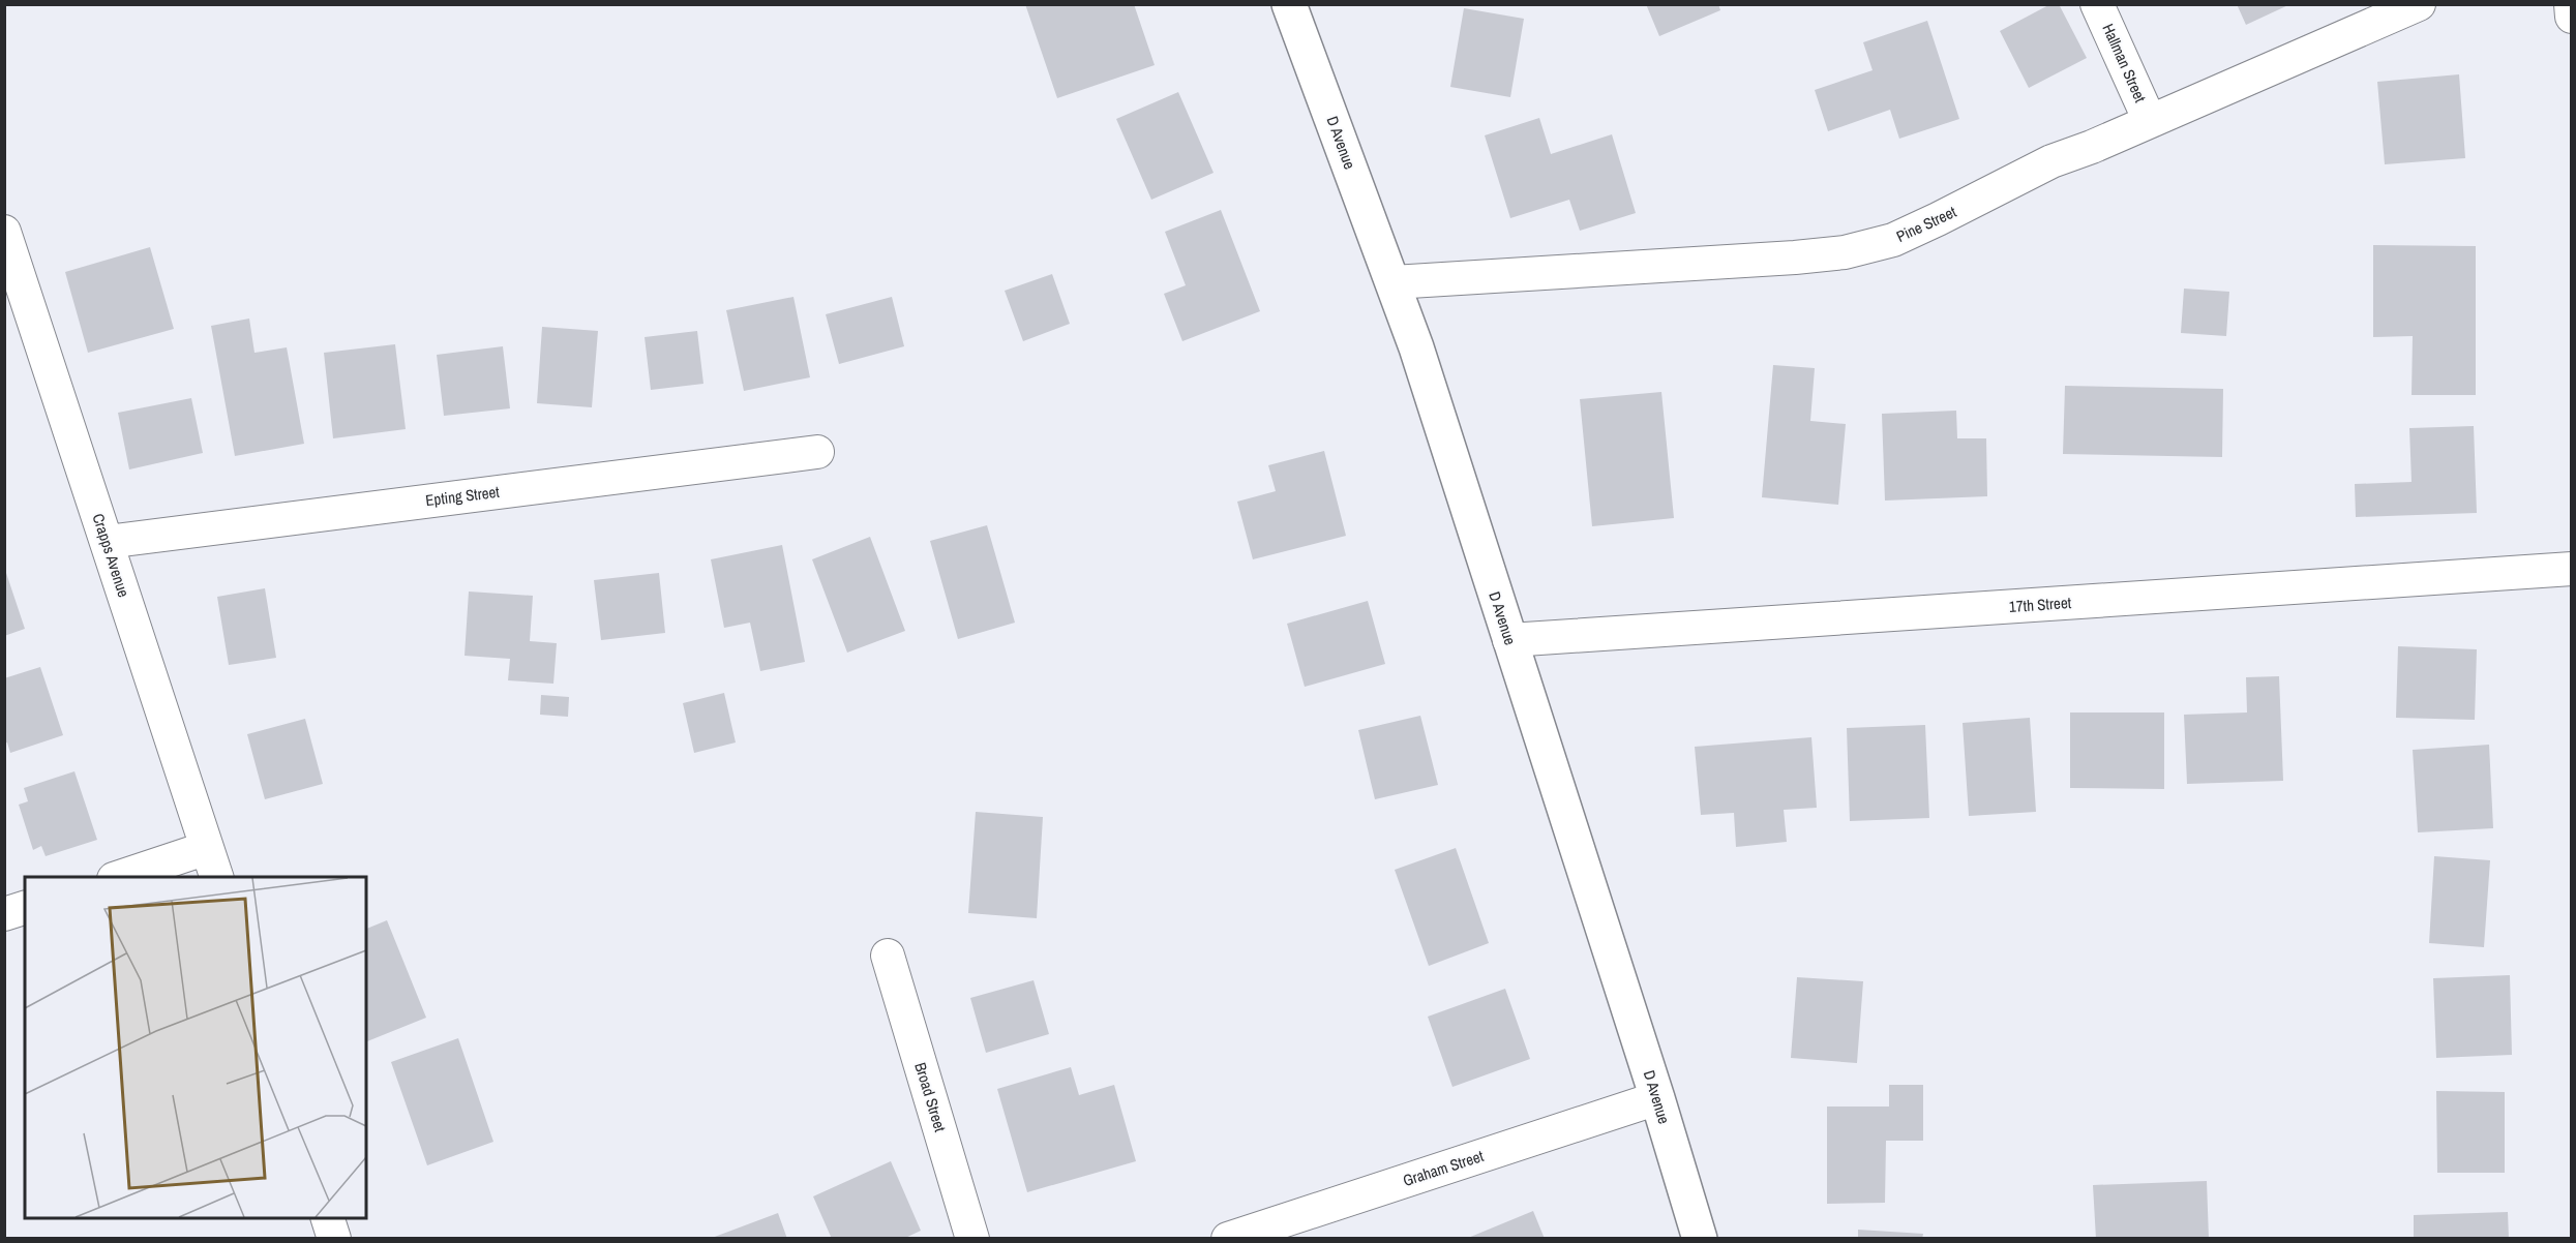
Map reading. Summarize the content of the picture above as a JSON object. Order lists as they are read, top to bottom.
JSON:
{
  "streets": {
    "street": [
      "Hallman Street",
      "D Avenue",
      "Pine Street",
      "Epting Street",
      "Crapps Avenue",
      "17th Street",
      "Broad Street",
      "Graham Street"
    ]
  },
  "crossings": [
    ["Hallman Street", "Pine Street"],
    ["D Avenue", "Pine Street"],
    ["D Avenue", "17th Street"],
    ["D Avenue", "Graham Street"],
    ["Epting Street", "Crapps Avenue"]
  ]
}
